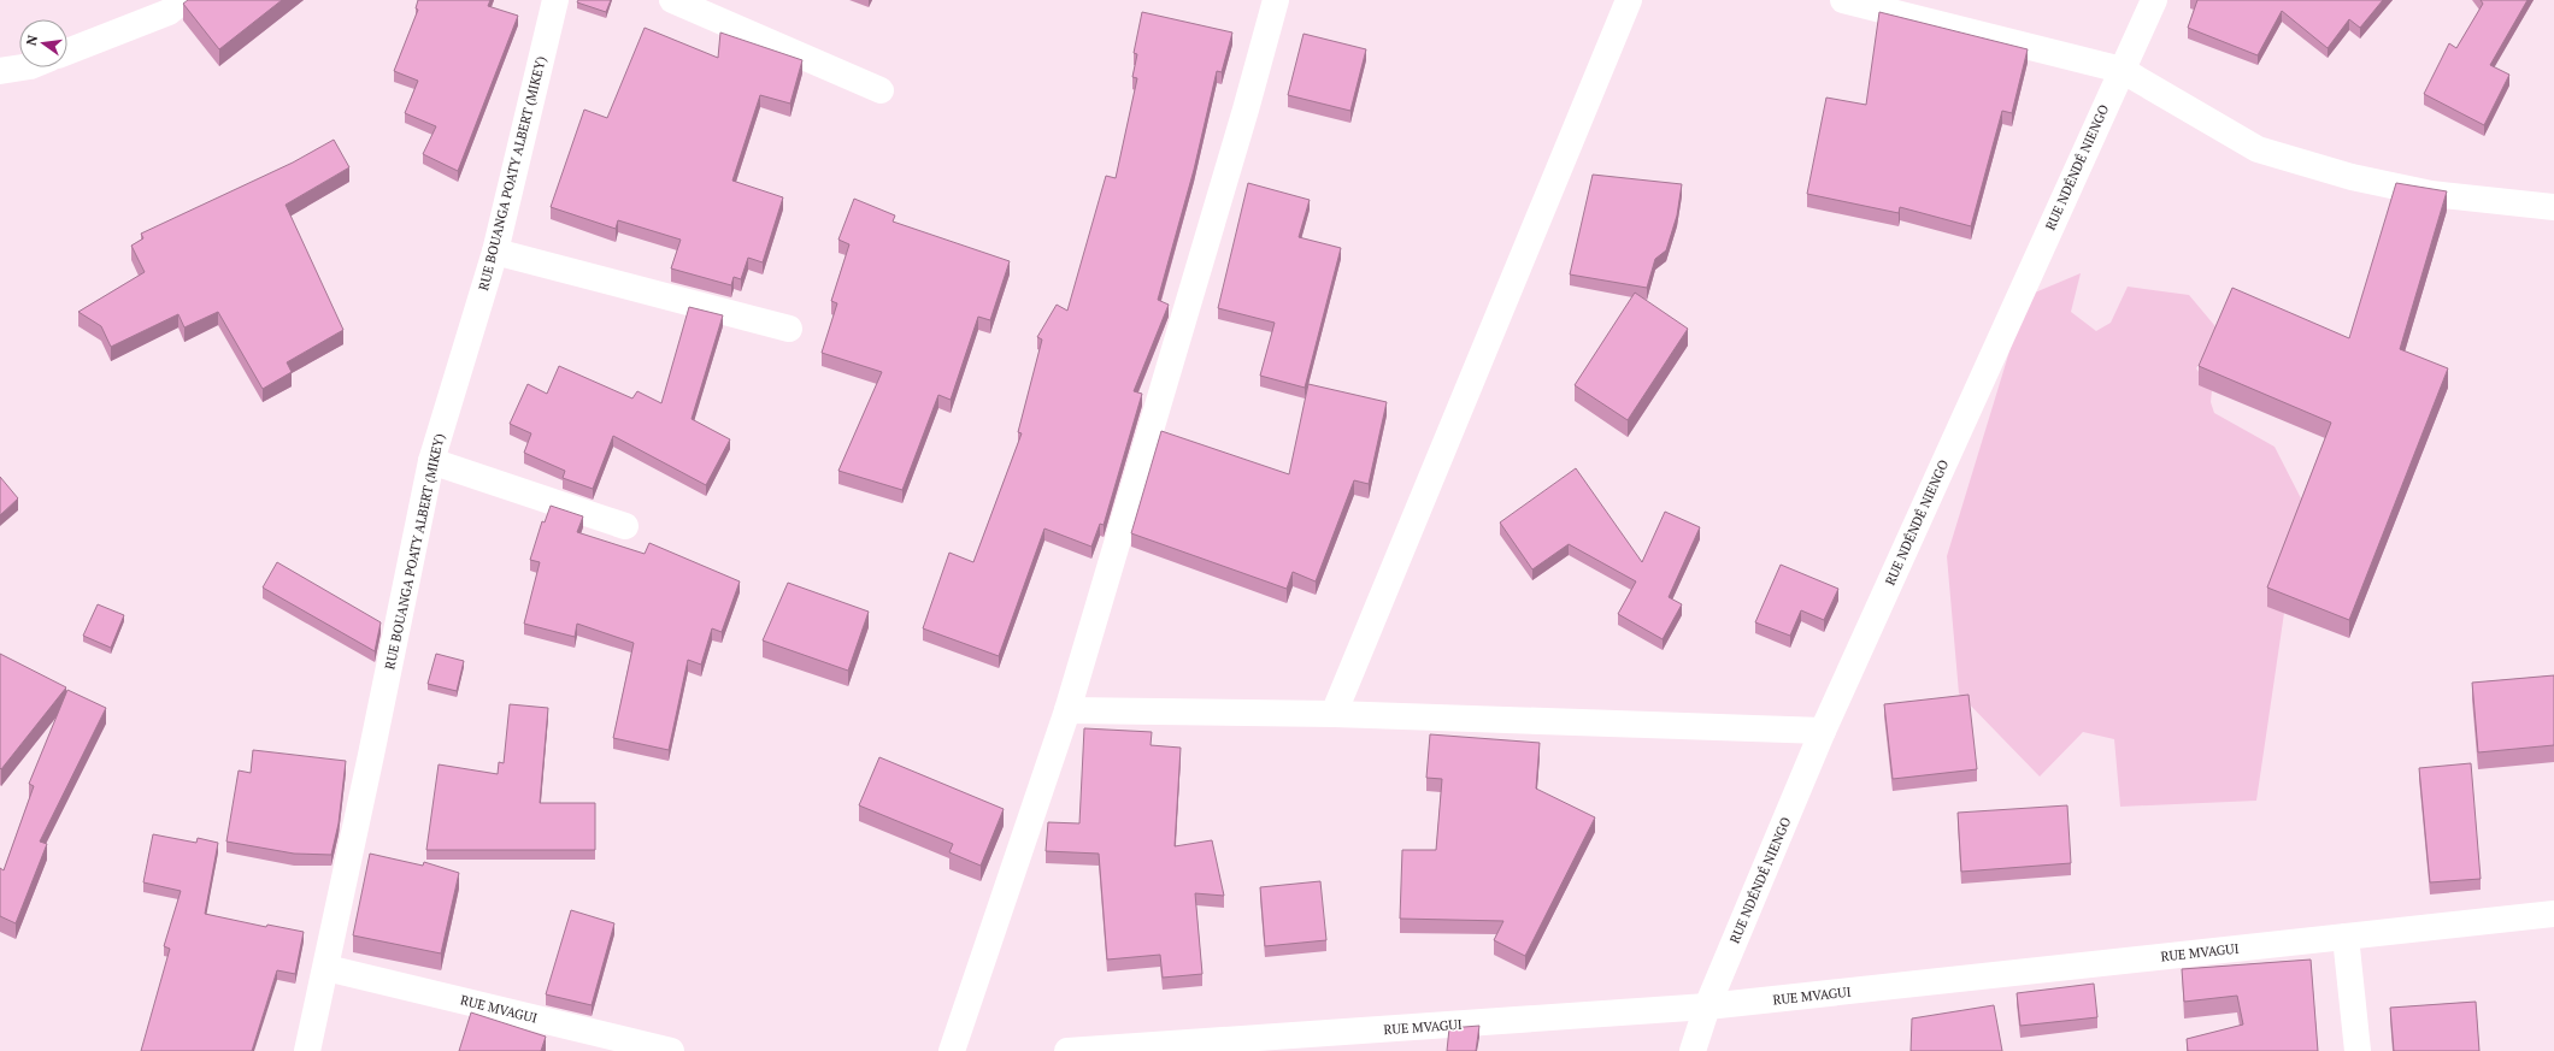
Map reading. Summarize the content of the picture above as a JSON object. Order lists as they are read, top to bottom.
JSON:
{
  "streets": {
    "street": ["RUE NDÉNDÉ NIENGO", "RUE BOUANGA POATY ALBERT (MIKEY)", "RUE MVAGUI"]
  },
  "crossings": [
    ["RUE NDÉNDÉ NIENGO", "RUE MVAGUI"],
    ["RUE BOUANGA POATY ALBERT (MIKEY)", "RUE MVAGUI"]
  ],
  "north": "left"
}
